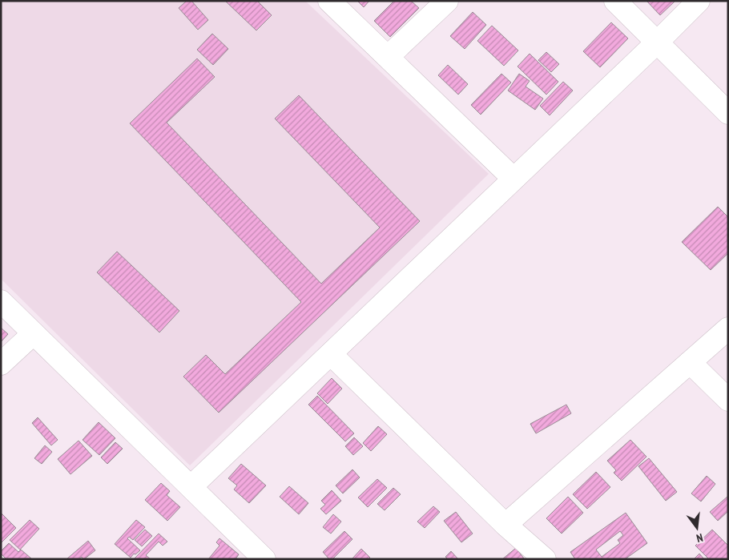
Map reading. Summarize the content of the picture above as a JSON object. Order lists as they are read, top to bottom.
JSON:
{
  "north": "bottom"
}
